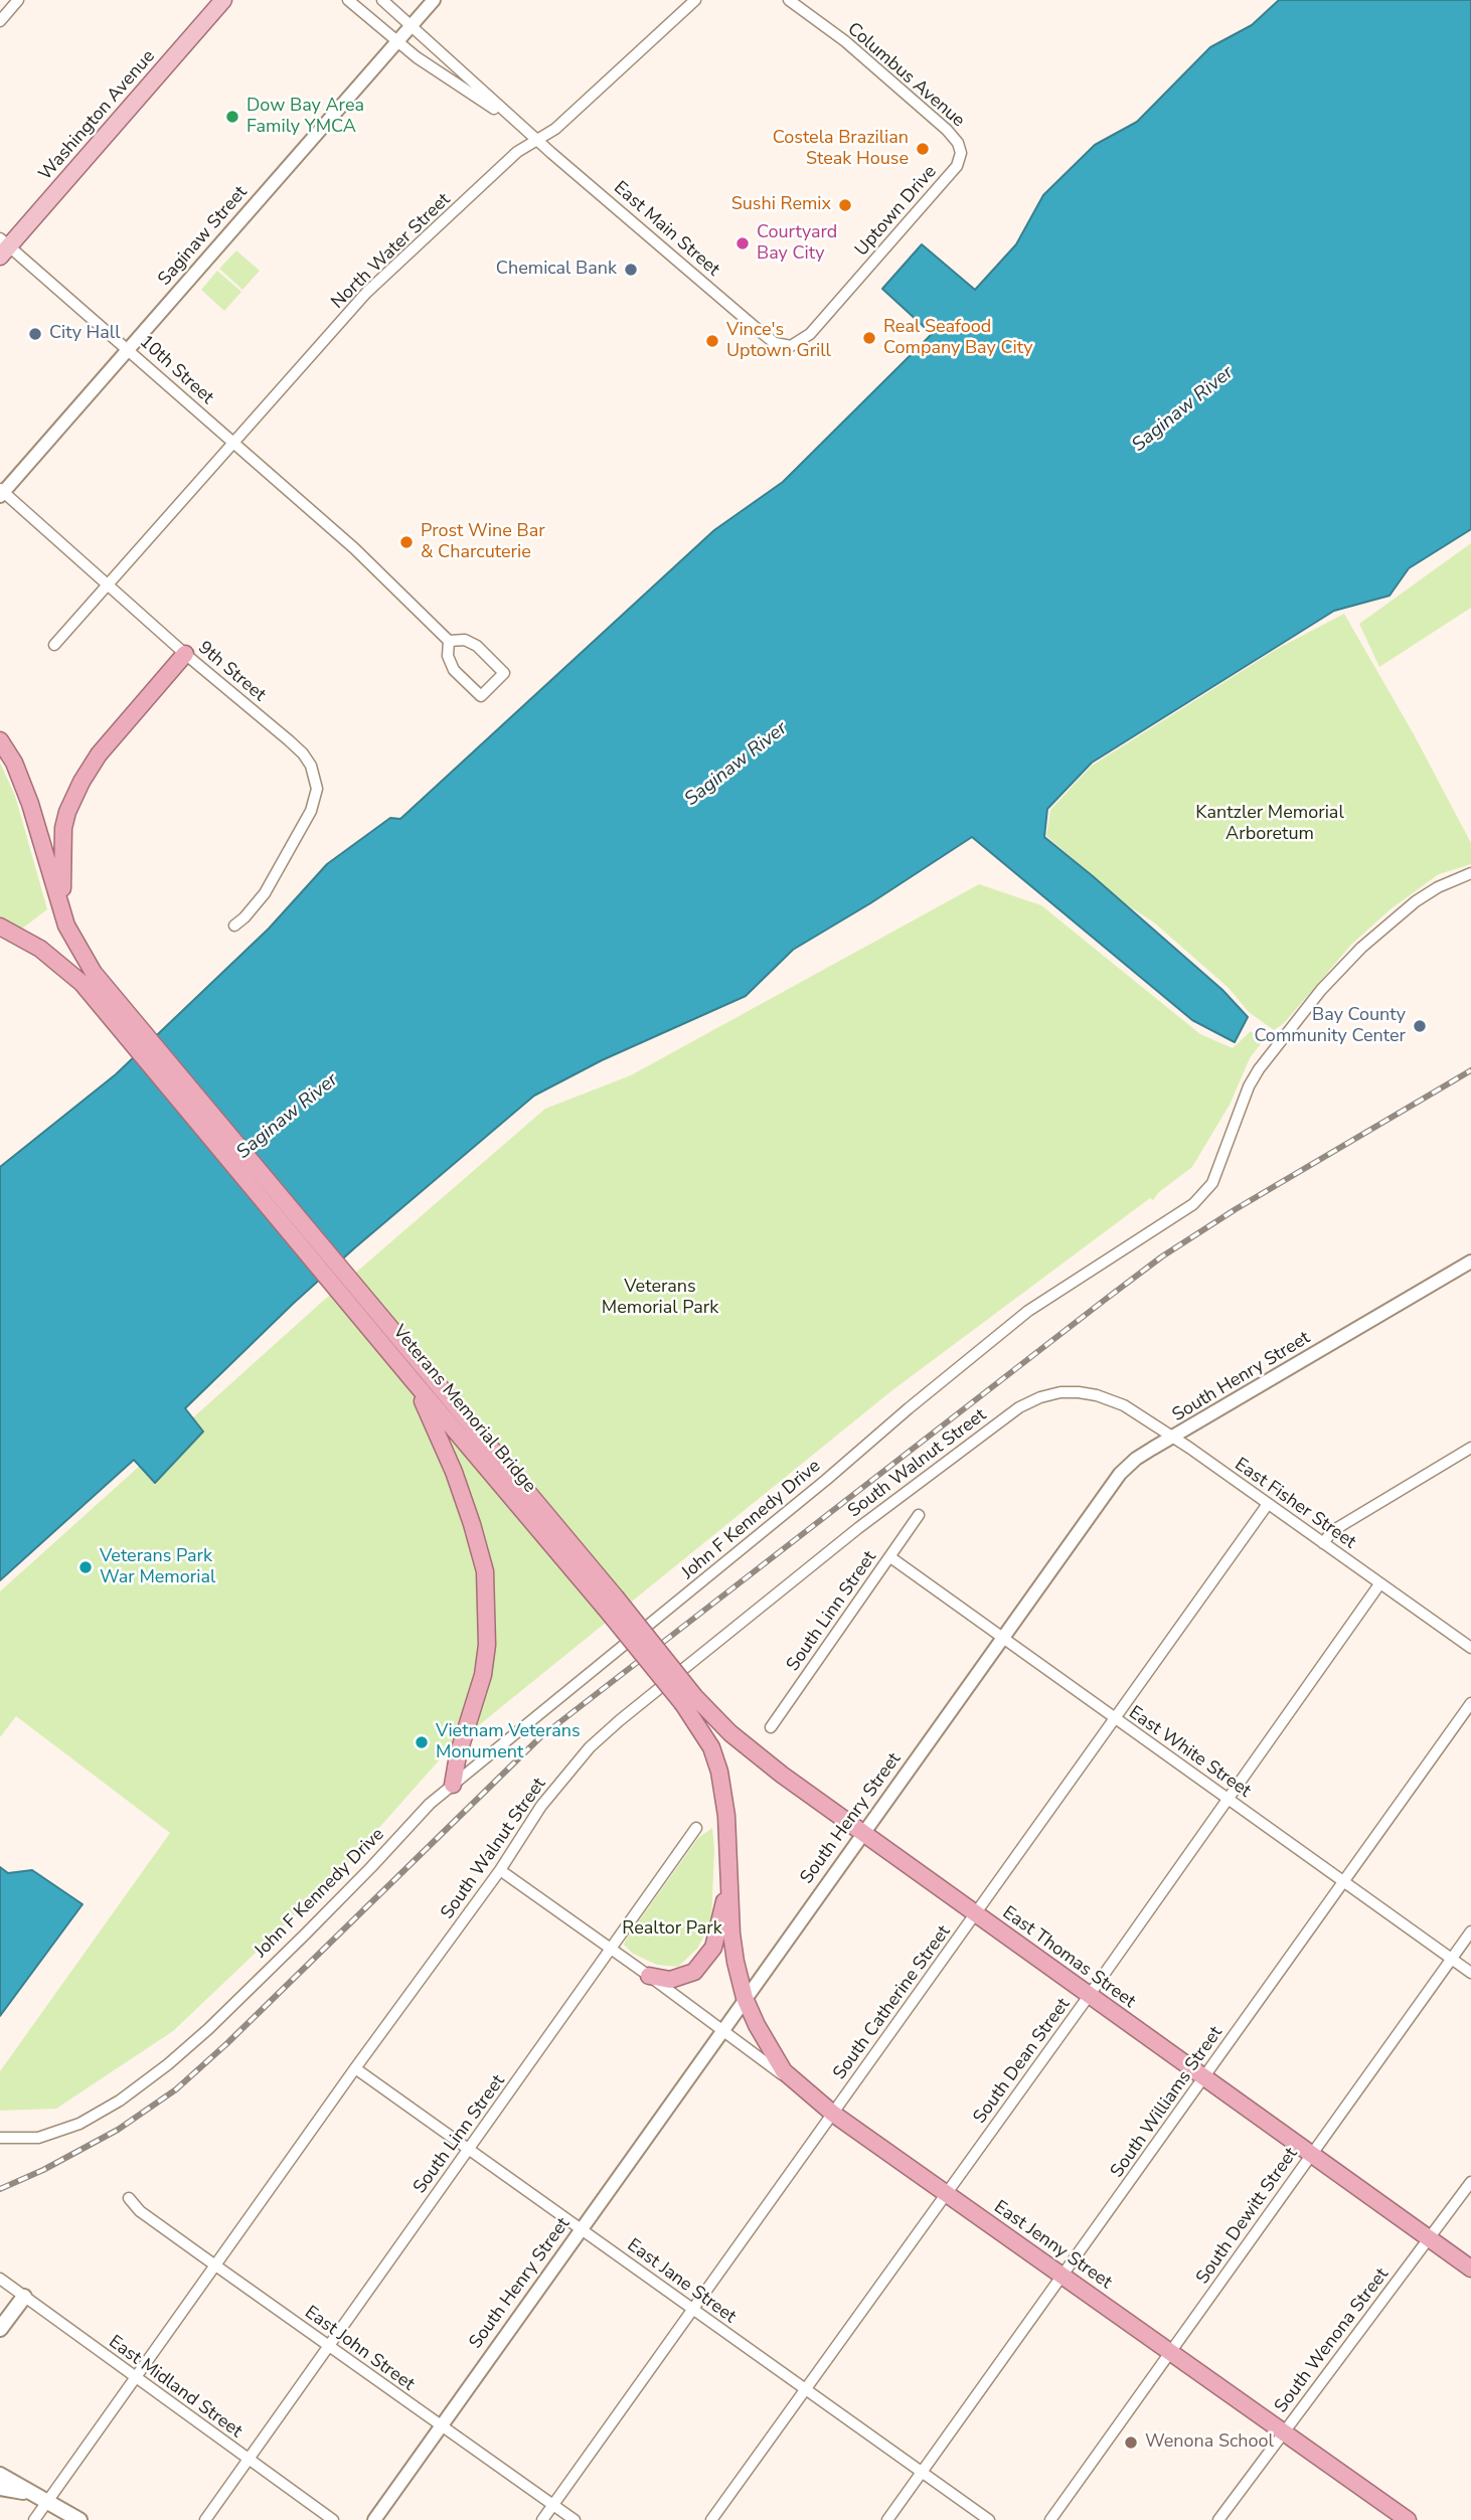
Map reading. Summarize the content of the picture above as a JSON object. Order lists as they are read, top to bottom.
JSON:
{
  "streets": {
    "highway": ["Veterans Memorial Bridge", "East Thomas Street", "East Jenny Street"],
    "main road": ["Washington Avenue"],
    "street": [
      "Columbus Avenue",
      "Uptown Drive",
      "East Main Street",
      "Saginaw Street",
      "North Water Street",
      "10th Street",
      "9th Street",
      "South Henry Street",
      "South Walnut Street",
      "East Fisher Street",
      "John F Kennedy Drive",
      "South Linn Street",
      "East White Street",
      "South Catherine Street",
      "South Dean Street",
      "South Williams Street",
      "South Dewitt Street",
      "East Jane Street",
      "South Wenona Street",
      "East John Street",
      "East Midland Street"
    ]
  },
  "crossings": [
    ["Columbus Avenue", "Uptown Drive"],
    ["Washington Avenue", "10th Street"],
    ["Uptown Drive", "East Main Street"],
    ["East Main Street", "Saginaw Street"],
    ["East Main Street", "North Water Street"],
    ["Saginaw Street", "10th Street"],
    ["Saginaw Street", "9th Street"],
    ["North Water Street", "10th Street"],
    ["North Water Street", "9th Street"],
    ["South Henry Street", "Veterans Memorial Bridge"],
    ["South Henry Street", "East Fisher Street"],
    ["South Henry Street", "East White Street"],
    ["South Henry Street", "East Thomas Street"],
    ["South Henry Street", "East Jenny Street"],
    ["South Henry Street", "East Jane Street"],
    ["South Henry Street", "East John Street"],
    ["Veterans Memorial Bridge", "East Thomas Street"],
    ["Veterans Memorial Bridge", "East Jenny Street"],
    ["South Walnut Street", "East Fisher Street"],
    ["South Walnut Street", "East Jenny Street"],
    ["South Walnut Street", "East Jane Street"],
    ["South Walnut Street", "East John Street"],
    ["South Walnut Street", "East Midland Street"],
    ["East Fisher Street", "South Catherine Street"],
    ["East Fisher Street", "South Dean Street"],
    ["South Linn Street", "East White Street"],
    ["South Linn Street", "East Jenny Street"],
    ["South Linn Street", "East Jane Street"],
    ["South Linn Street", "East John Street"],
    ["South Linn Street", "East Midland Street"],
    ["East White Street", "South Catherine Street"],
    ["East White Street", "South Dean Street"],
    ["East White Street", "South Williams Street"],
    ["East White Street", "South Dewitt Street"],
    ["East Thomas Street", "South Catherine Street"],
    ["East Thomas Street", "South Dean Street"],
    ["East Thomas Street", "South Williams Street"],
    ["East Thomas Street", "South Dewitt Street"],
    ["East Thomas Street", "South Wenona Street"],
    ["South Catherine Street", "East Jenny Street"],
    ["South Catherine Street", "East Jane Street"],
    ["South Catherine Street", "East John Street"],
    ["South Dean Street", "East Jenny Street"],
    ["South Dean Street", "East Jane Street"],
    ["South Williams Street", "East Jenny Street"],
    ["South Williams Street", "East Jane Street"],
    ["South Dewitt Street", "East Jenny Street"],
    ["East Jenny Street", "South Wenona Street"]
  ],
  "water": ["Saginaw River"],
  "parks": ["Kantzler Memorial Arboretum", "Veterans Memorial Park", "Realtor Park"],
  "places": [
    "Dow Bay Area Family YMCA",
    "Costela Brazilian Steak House",
    "Sushi Remix",
    "Courtyard Bay City",
    "Chemical Bank",
    "City Hall",
    "Real Seafood Company Bay City",
    "Vince's Uptown Grill",
    "Prost Wine Bar & Charcuterie",
    "Bay County Community Center",
    "Veterans Park War Memorial",
    "Vietnam Veterans Monument",
    "Wenona School"
  ]
}
